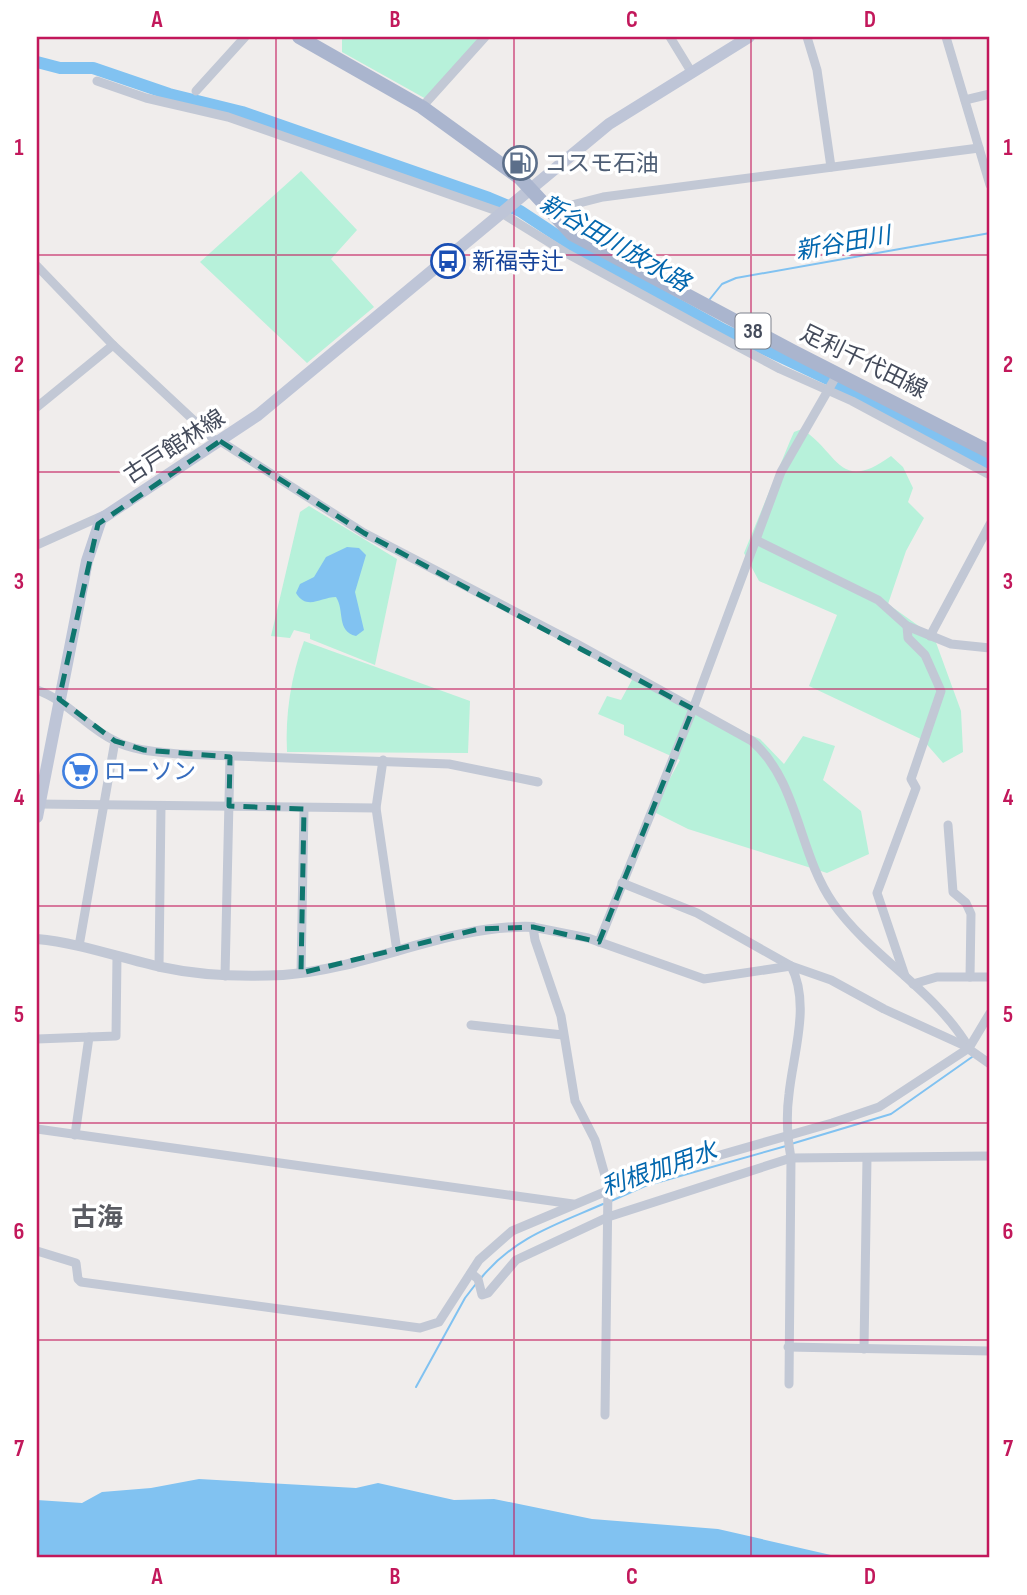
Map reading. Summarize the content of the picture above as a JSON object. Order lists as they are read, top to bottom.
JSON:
{
  "streets": {
    "main road": ["38", "足利千代田線", "古戸館林線"]
  },
  "crossings": [
    ["足利千代田線", "古戸館林線"]
  ],
  "districts": ["古海"],
  "water": ["新谷田川放水路", "新谷田川", "利根加用水"],
  "places": {
    "fuel station": ["コスモ石油"],
    "bus stop": ["新福寺辻"],
    "supermarket": ["ローソン"]
  },
  "grid": {
    "columns": [
      "A",
      "B",
      "C",
      "D"
    ],
    "rows": [
      "1",
      "2",
      "3",
      "4",
      "5",
      "6",
      "7"
    ]
  }
}
